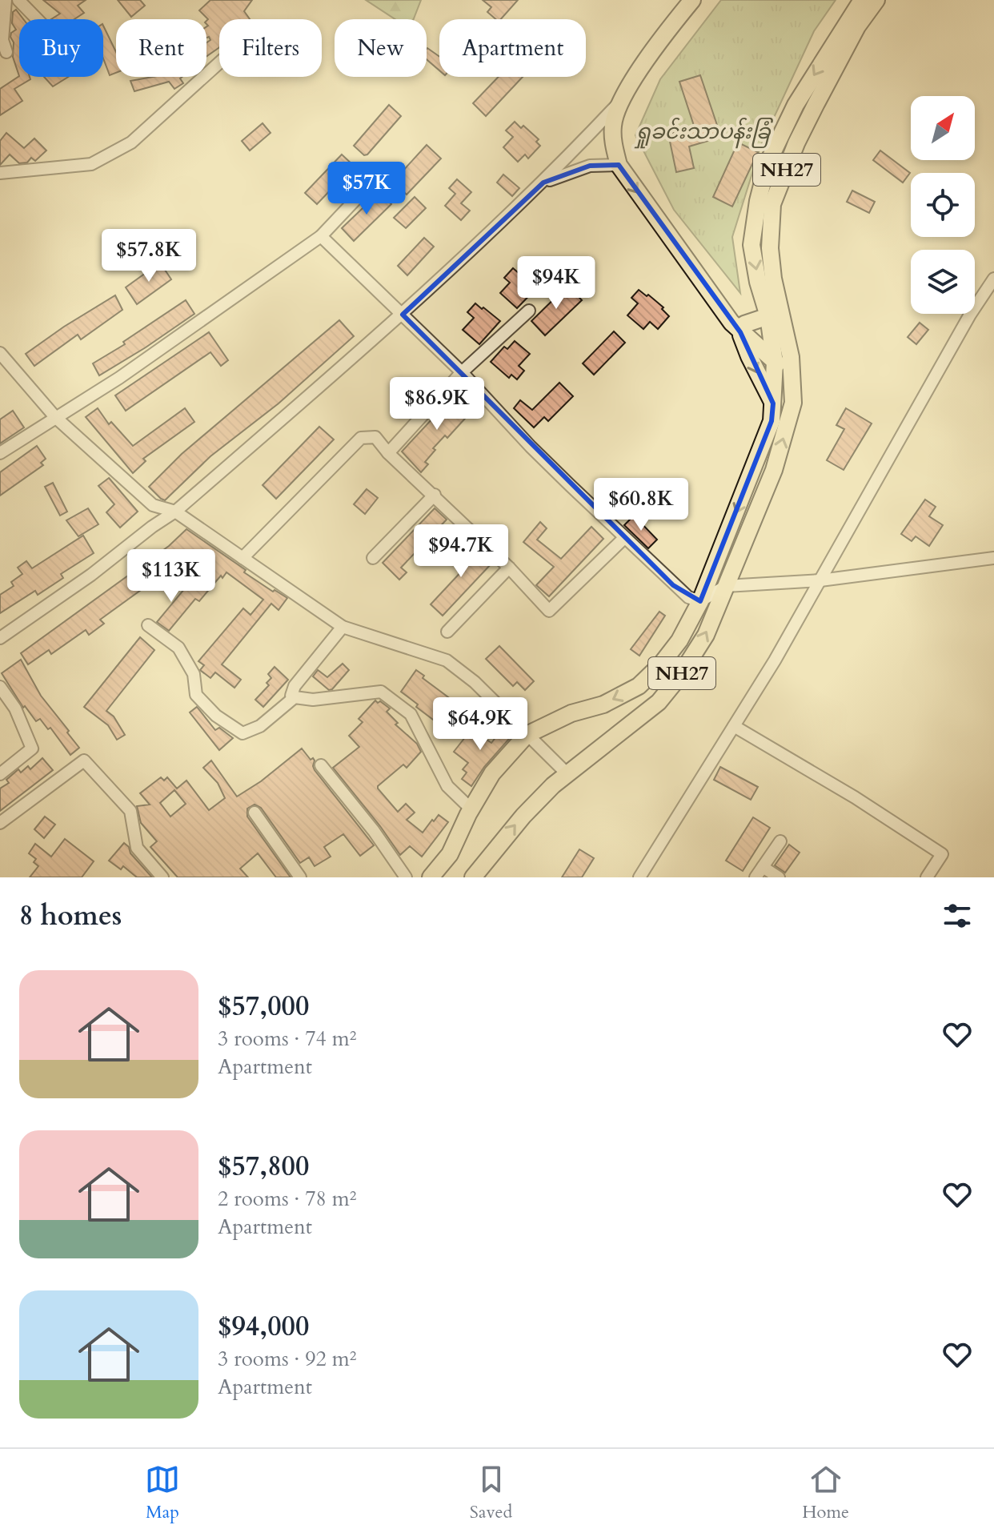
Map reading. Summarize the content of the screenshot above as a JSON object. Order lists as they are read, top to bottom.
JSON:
{
  "streets": {
    "highway": ["NH27"]
  },
  "parks": ["ရှုခင်းသာပန်းခြံ"],
  "north": "top right",
  "page": {
    "chip": [
      "Buy",
      "Rent",
      "Filters",
      "New",
      "Apartment"
    ],
    "price": [
      "$57K",
      "$57.8K",
      "$94K",
      "$86.9K",
      "$60.8K",
      "$94.7K",
      "$113K",
      "$64.9K"
    ],
    "heading": "8 homes",
    "list": [
      {
        "name": "$57,000",
        "note": "3 rooms · 74 m² · Apartment"
      },
      {
        "name": "$57,800",
        "note": "2 rooms · 78 m² · Apartment"
      },
      {
        "name": "$94,000",
        "note": "3 rooms · 92 m² · Apartment"
      }
    ],
    "tabs": ["Map", "Saved", "Home"]
  }
}
